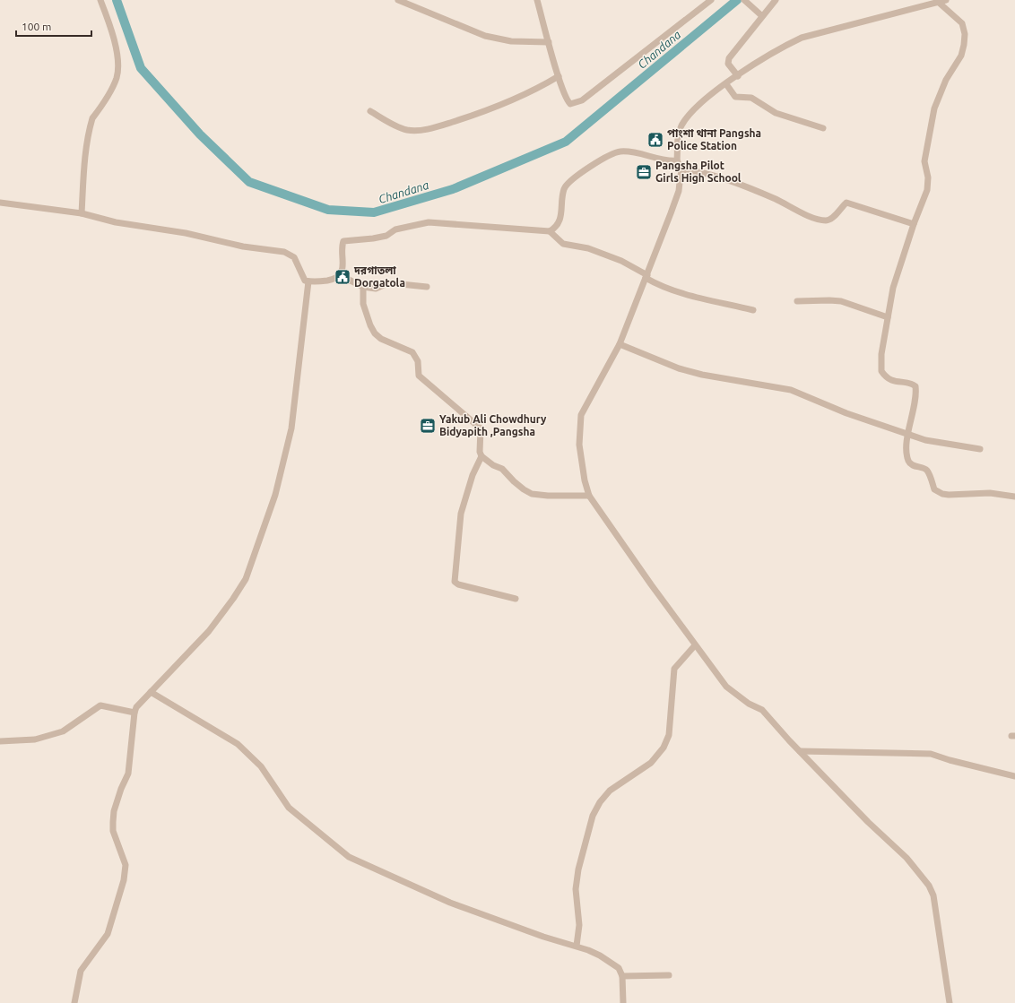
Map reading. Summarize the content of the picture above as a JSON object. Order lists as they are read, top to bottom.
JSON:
{
  "water": ["Chandana"],
  "places": {
    "public building": ["পাংশা থানা Pangsha Police Station", "দরগাতলা Dorgatola"],
    "office": ["Pangsha Pilot Girls High School", "Yakub Ali Chowdhury Bidyapith ,Pangsha"]
  },
  "scale_bar": "100 m"
}
